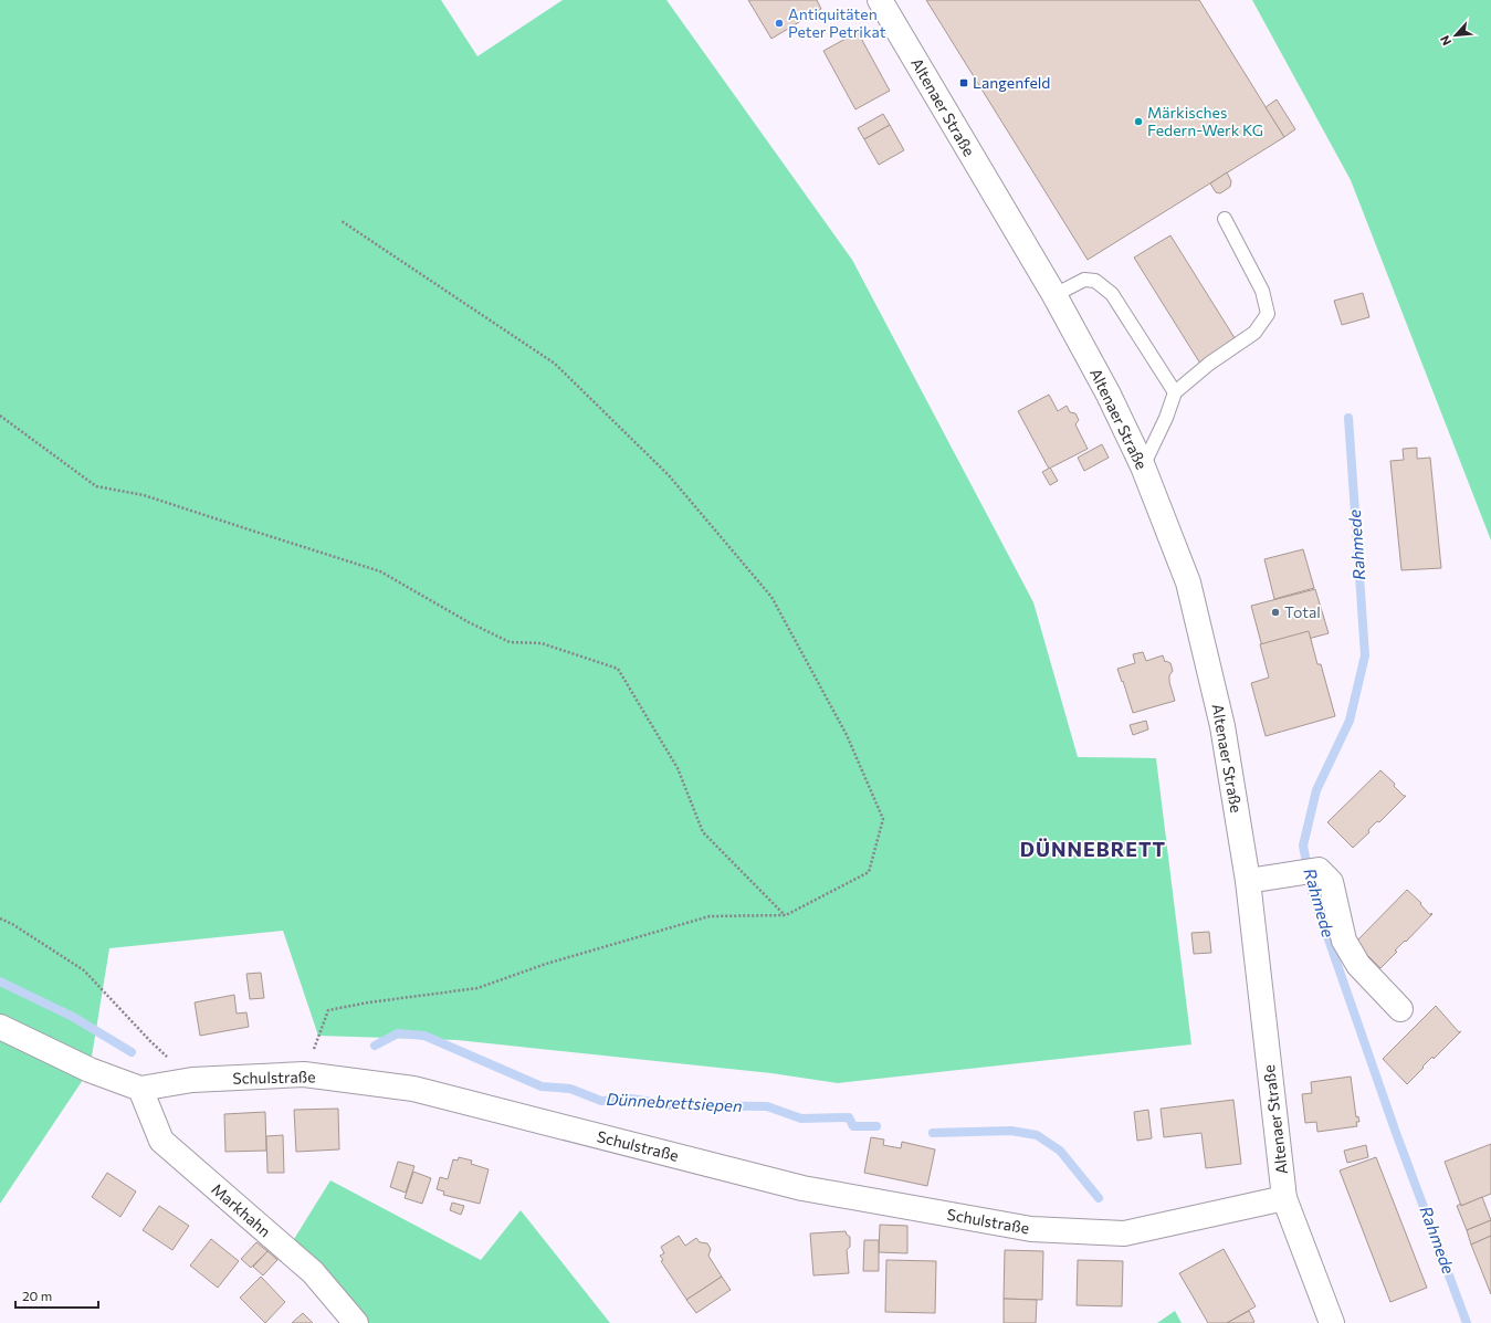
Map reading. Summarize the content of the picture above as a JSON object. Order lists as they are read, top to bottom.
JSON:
{
  "streets": {
    "street": ["Altenaer Straße", "Schulstraße", "Markhahn"]
  },
  "crossings": [
    ["Altenaer Straße", "Schulstraße"],
    ["Schulstraße", "Markhahn"]
  ],
  "districts": ["DÜNNEBRETT"],
  "water": ["Rahmede", "Dünnebrettsiepen"],
  "places": {
    "other": ["Antiquitäten Peter Petrikat", "Märkisches Federn-Werk KG", "Total"],
    "transit": ["Langenfeld"]
  },
  "scale_bar": "20 m",
  "north": "bottom left"
}
